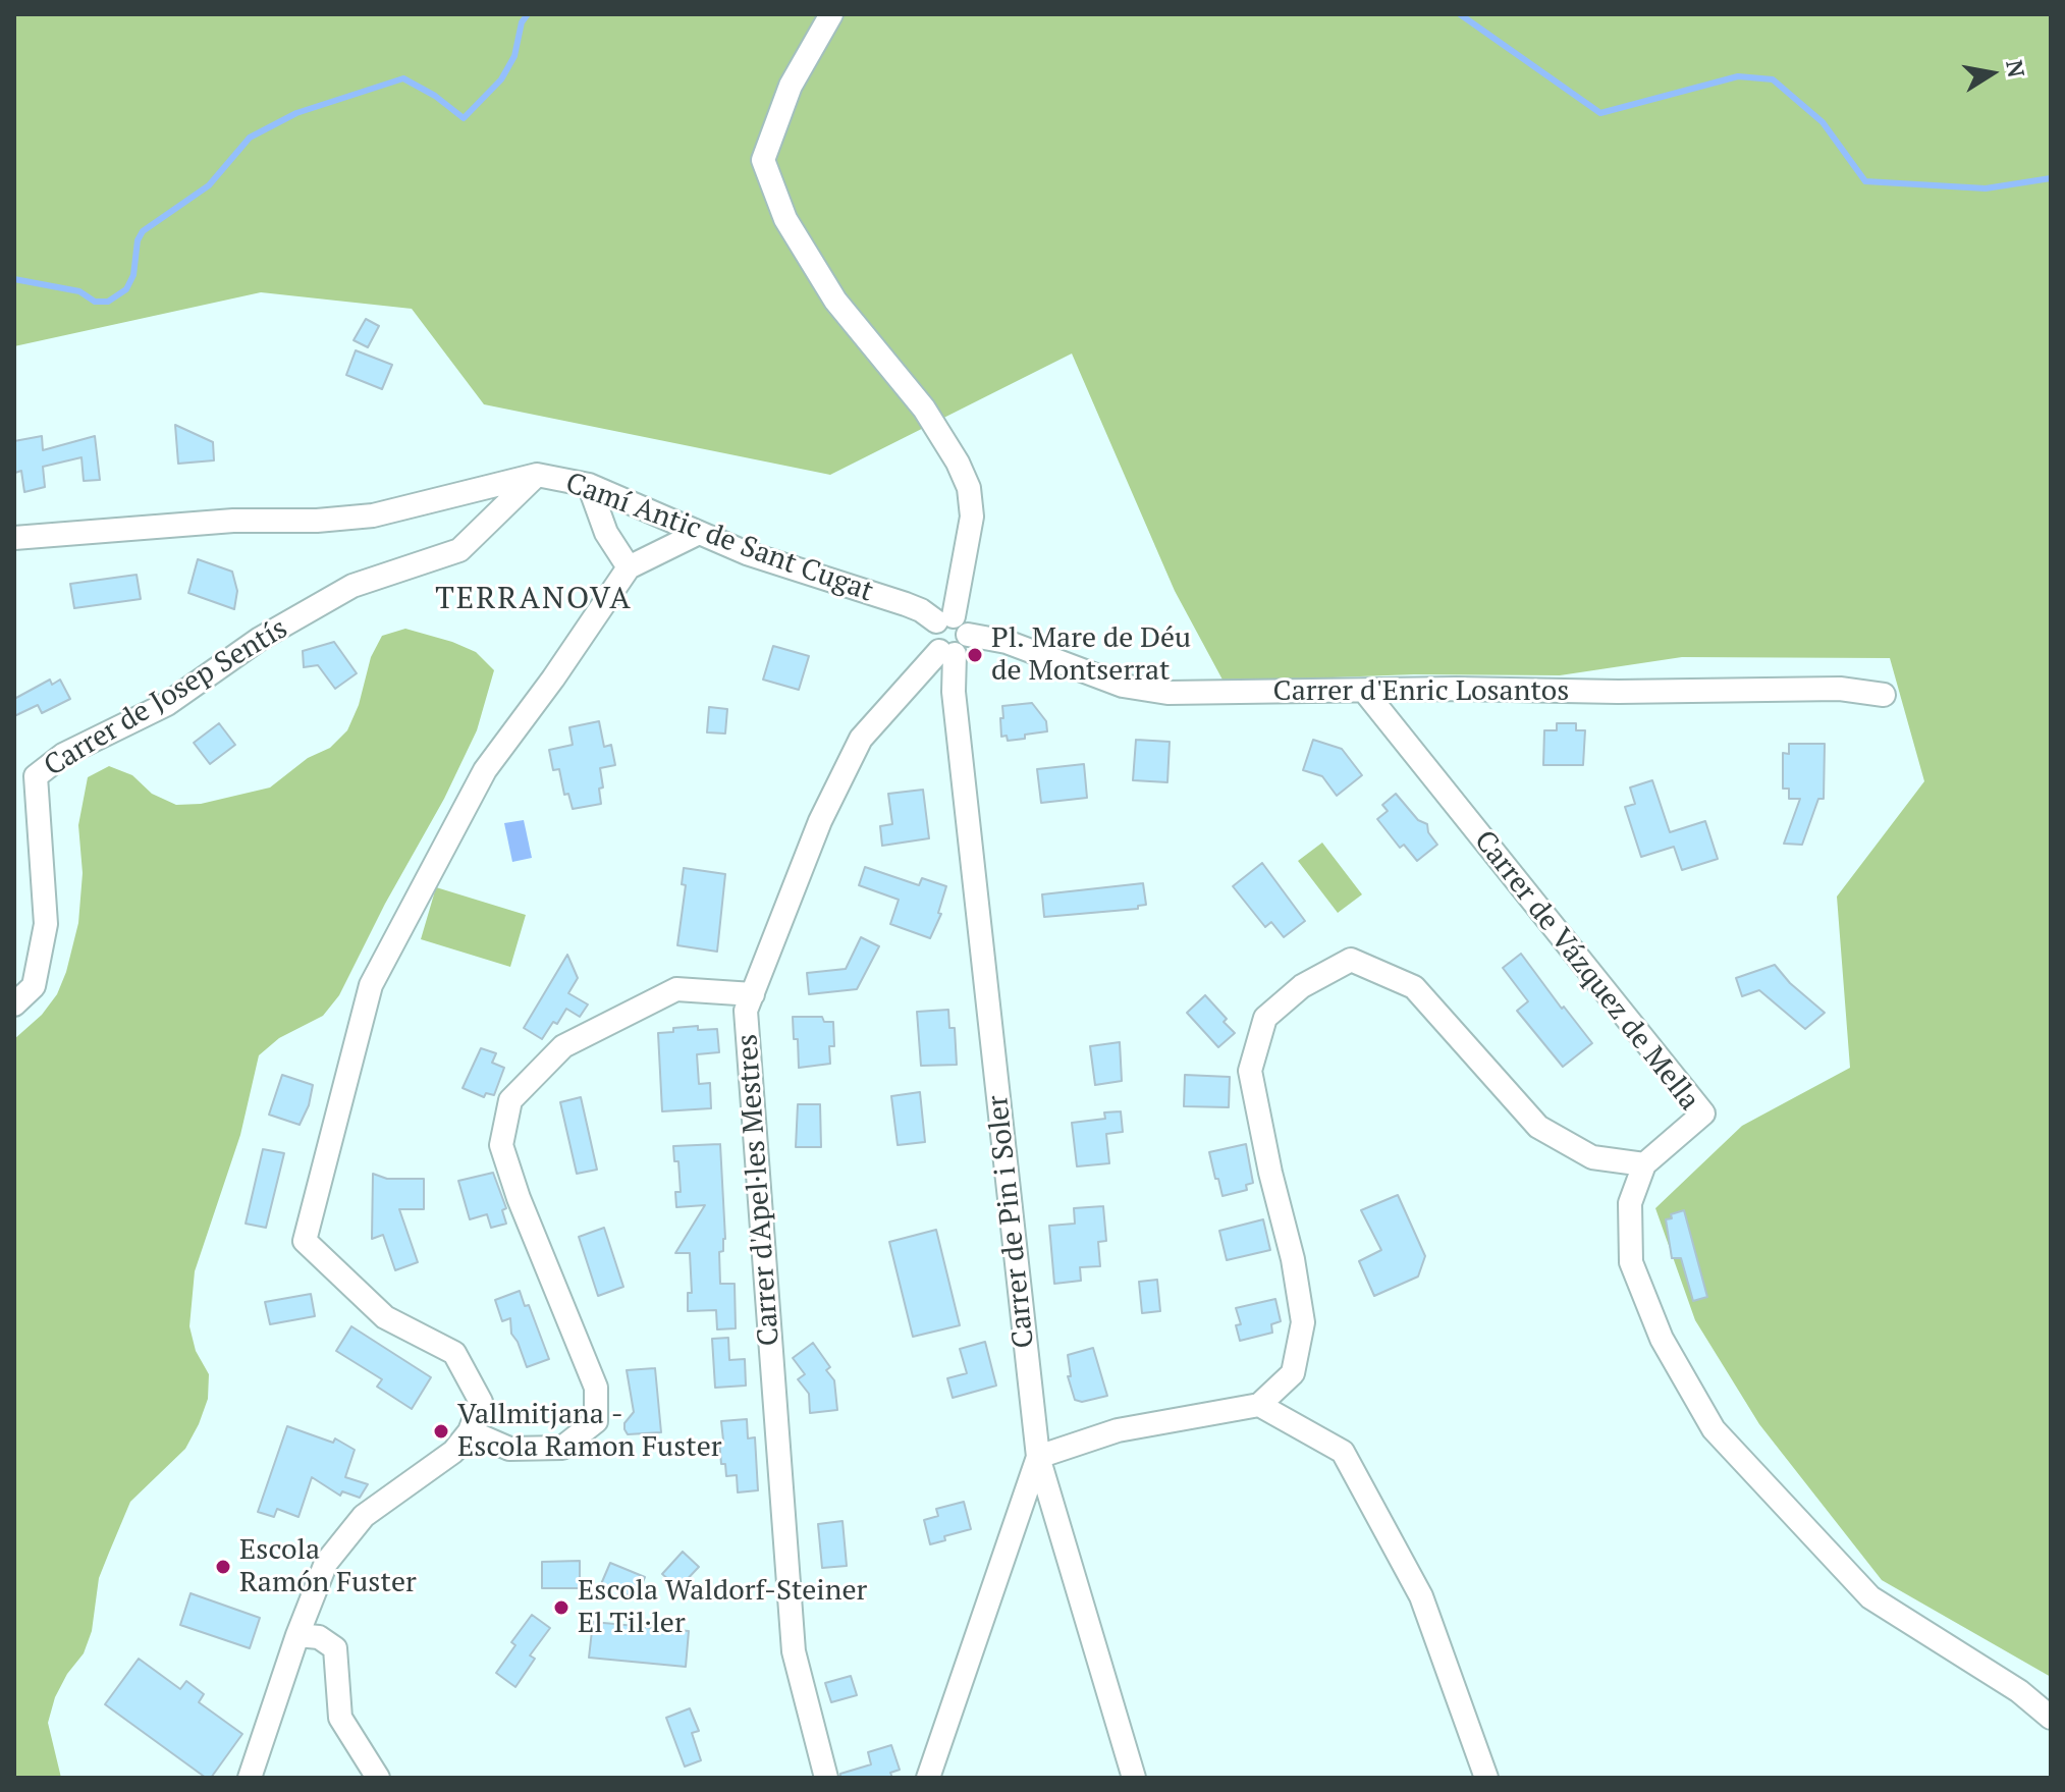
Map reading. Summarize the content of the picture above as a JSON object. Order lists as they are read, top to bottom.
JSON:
{
  "streets": {
    "street": [
      "Camí Antic de Sant Cugat",
      "Carrer d'Enric Losantos",
      "Carrer de Josep Sentís",
      "Carrer de Vázquez de Mella",
      "Carrer d'Apel·les Mestres",
      "Carrer de Pin i Soler"
    ]
  },
  "crossings": [
    ["Camí Antic de Sant Cugat", "Carrer d'Enric Losantos"],
    ["Camí Antic de Sant Cugat", "Carrer de Josep Sentís"],
    ["Camí Antic de Sant Cugat", "Carrer d'Apel·les Mestres"],
    ["Camí Antic de Sant Cugat", "Carrer de Pin i Soler"],
    ["Carrer d'Enric Losantos", "Carrer de Vázquez de Mella"],
    ["Carrer d'Enric Losantos", "Carrer d'Apel·les Mestres"],
    ["Carrer d'Enric Losantos", "Carrer de Pin i Soler"],
    ["Carrer d'Apel·les Mestres", "Carrer de Pin i Soler"]
  ],
  "districts": ["TERRANOVA"],
  "places": [
    "Pl. Mare de Déu de Montserrat",
    "Vallmitjana - Escola Ramon Fuster",
    "Escola Ramón Fuster",
    "Escola Waldorf-Steiner El Til·ler"
  ],
  "north": "right"
}
